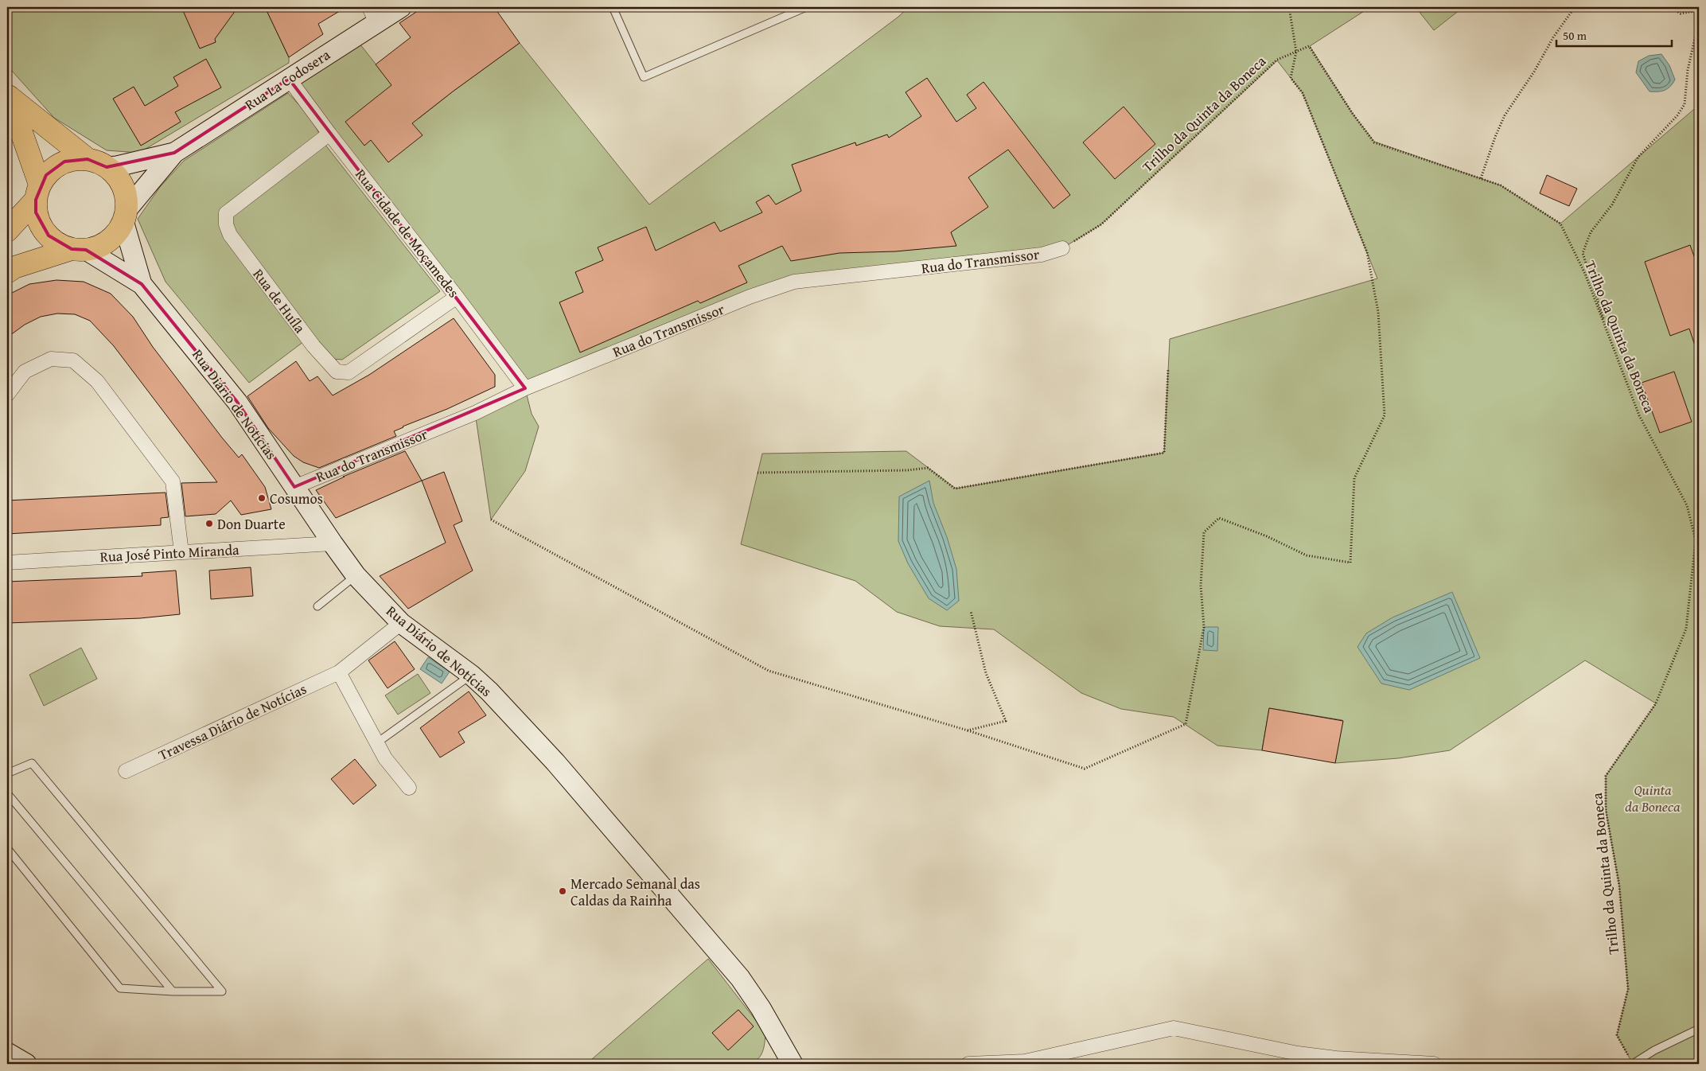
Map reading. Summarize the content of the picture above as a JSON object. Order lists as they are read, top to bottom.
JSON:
{
  "streets": {
    "main road": ["Rua La Codosera", "Rua Diário de Notícias"],
    "street": [
      "Rua Cidade de Moçamedes",
      "Rua do Transmissor",
      "Rua de Huíla",
      "Rua José Pinto Miranda",
      "Travessa Diário de Notícias"
    ],
    "path": ["Trilho da Quinta da Boneca"]
  },
  "crossings": [
    ["Rua La Codosera", "Rua Cidade de Moçamedes"],
    ["Trilho da Quinta da Boneca", "Rua do Transmissor"],
    ["Rua Cidade de Moçamedes", "Rua do Transmissor"],
    ["Rua Cidade de Moçamedes", "Rua de Huíla"],
    ["Rua do Transmissor", "Rua Diário de Notícias"],
    ["Rua Diário de Notícias", "Rua José Pinto Miranda"],
    ["Rua Diário de Notícias", "Travessa Diário de Notícias"]
  ],
  "parks": ["Quinta da Boneca"],
  "places": ["Cosumos", "Don Duarte", "Mercado Semanal das Caldas da Rainha"],
  "scale_bar": "50 m"
}
